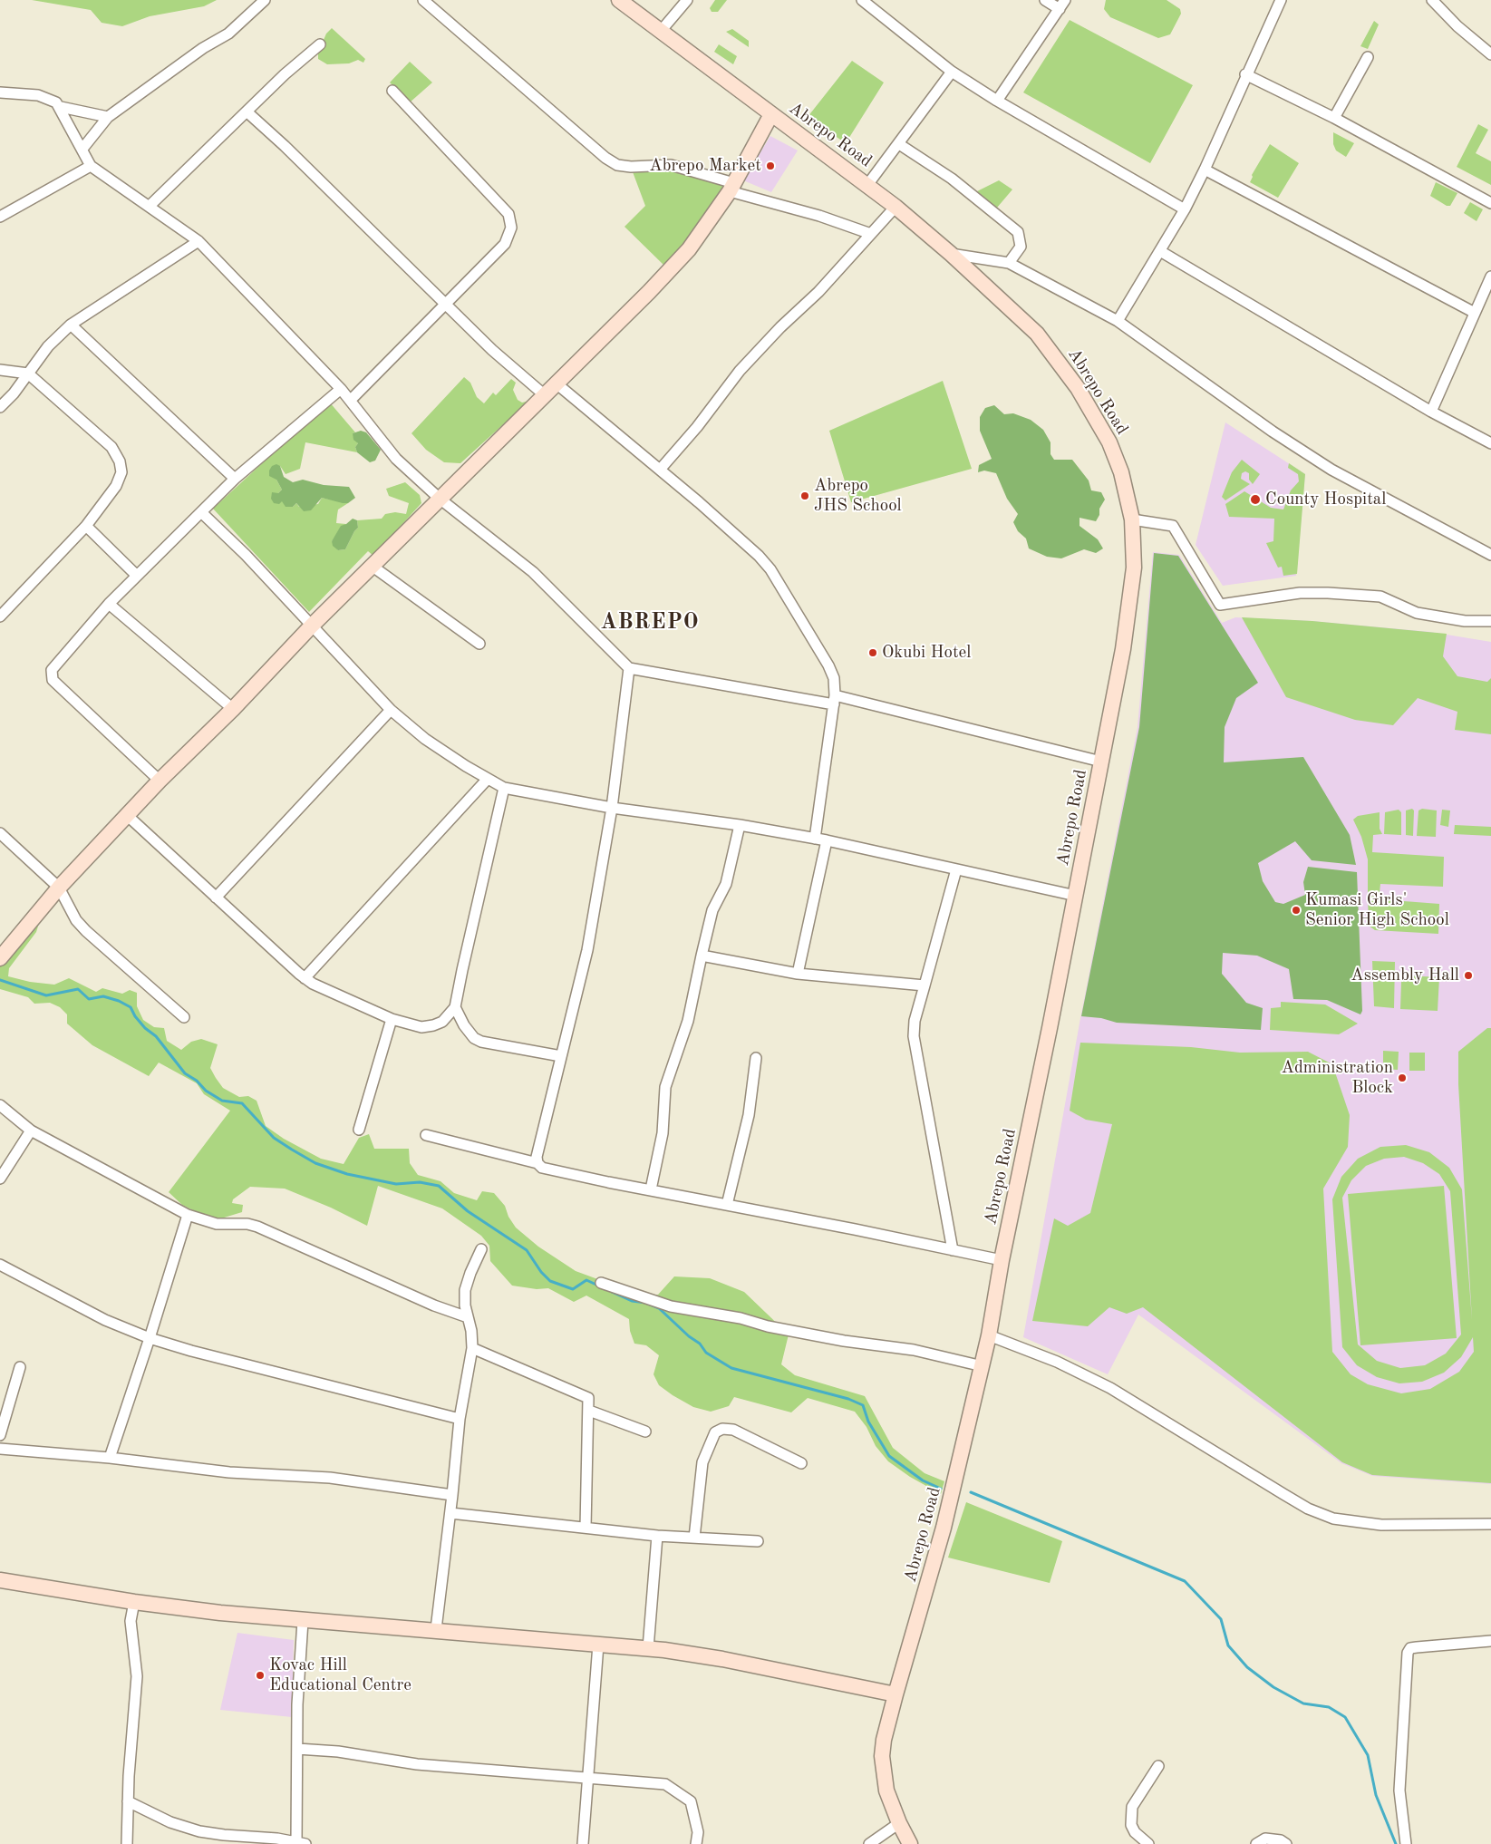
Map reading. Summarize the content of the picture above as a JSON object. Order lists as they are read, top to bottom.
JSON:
{
  "streets": {
    "main road": ["Abrepo Road"]
  },
  "districts": ["ABREPO"],
  "places": [
    "Abrepo Market",
    "Abrepo JHS School",
    "County Hospital",
    "Okubi Hotel",
    "Kumasi Girls' Senior High School",
    "Assembly Hall",
    "Administration Block",
    "Kovac Hill Educational Centre"
  ]
}
